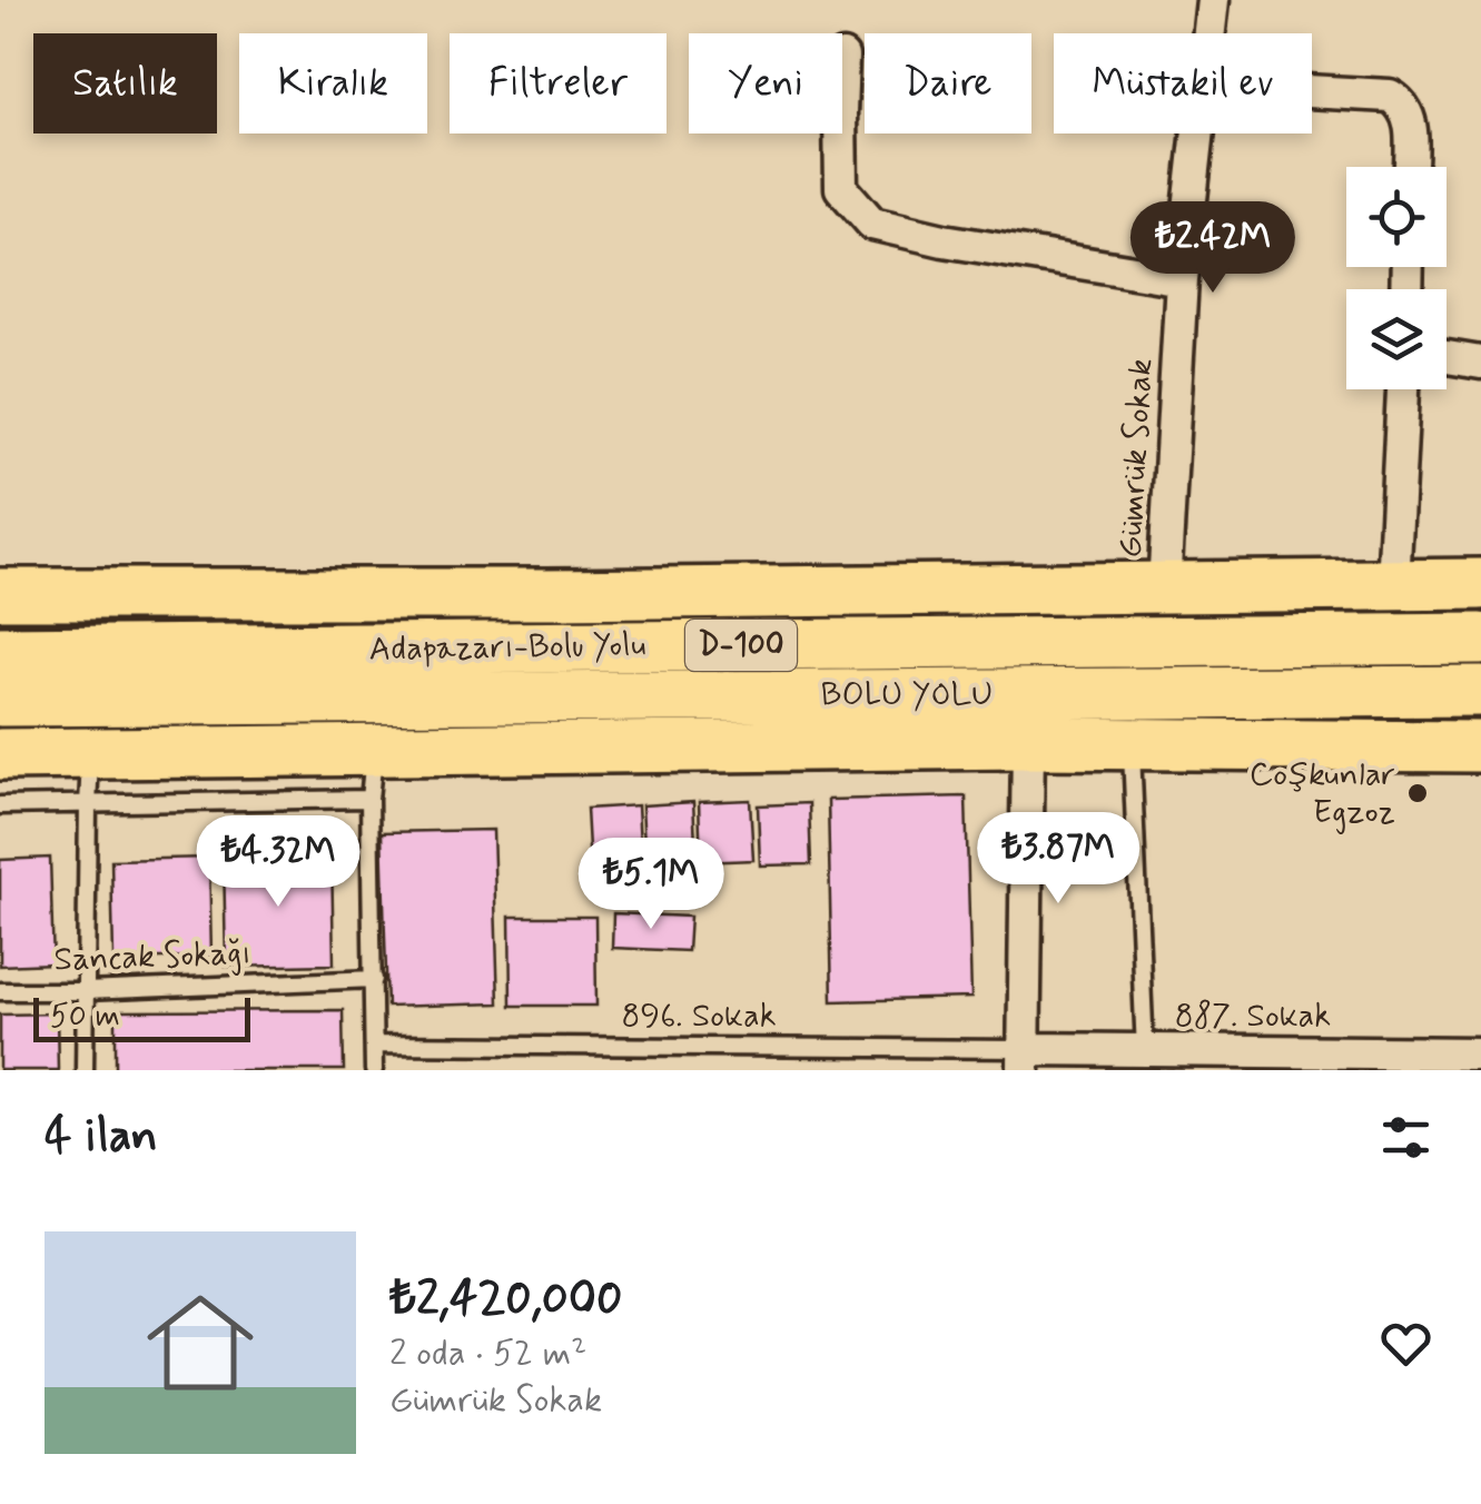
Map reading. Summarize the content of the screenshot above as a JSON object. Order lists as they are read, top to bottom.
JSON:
{
  "streets": {
    "highway": ["D-100", "Adapazarı-Bolu Yolu", "BOLU YOLU"],
    "street": ["Gümrük Sokak", "887. Sokak"],
    "lane": ["Sancak Sokağı", "896. Sokak"]
  },
  "crossings": [
    ["896. Sokak", "887. Sokak"]
  ],
  "places": ["Coşkunlar Egzoz"],
  "scale_bar": "50 m",
  "page": {
    "chip": [
      "Satılık",
      "Kiralık",
      "Filtreler",
      "Yeni",
      "Daire",
      "Müstakil ev"
    ],
    "price": [
      "₺2.42M",
      "₺3.87M",
      "₺4.32M",
      "₺5.1M"
    ],
    "scale": "50 m",
    "heading": "4 ilan",
    "list": [
      {
        "name": "₺2,420,000",
        "note": "2 oda · 52 m² · Gümrük Sokak"
      }
    ]
  }
}
